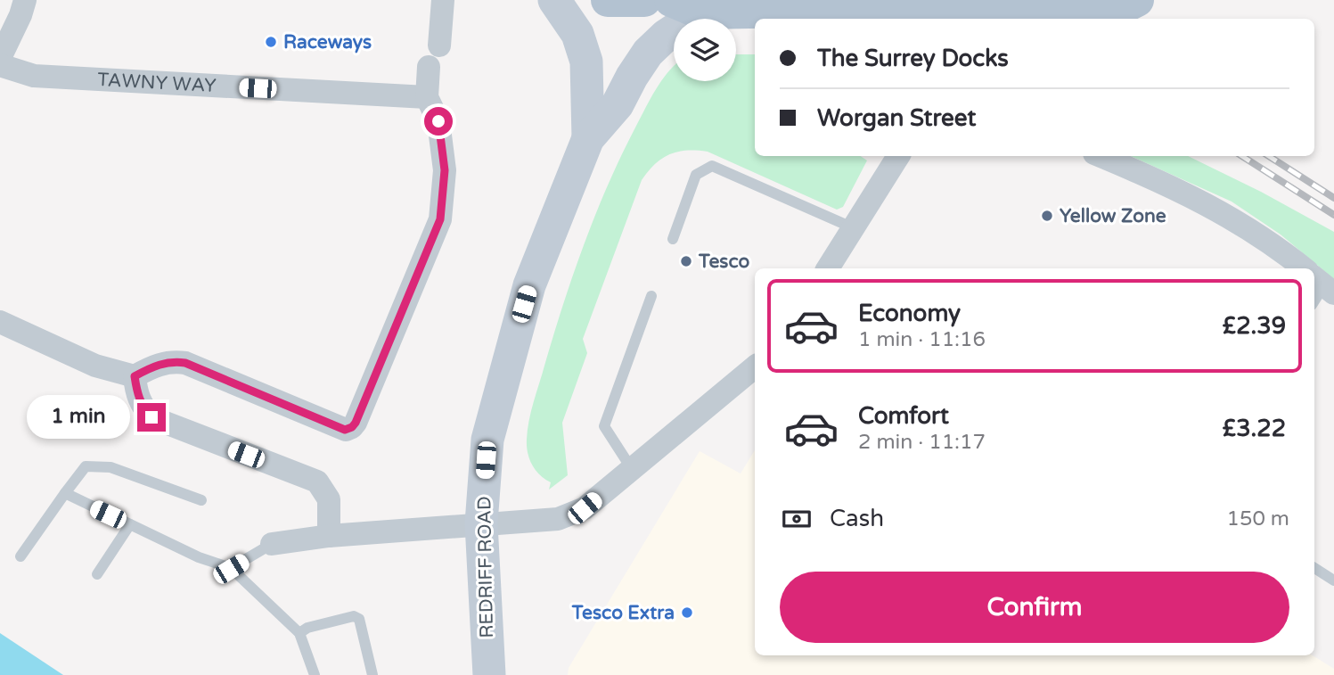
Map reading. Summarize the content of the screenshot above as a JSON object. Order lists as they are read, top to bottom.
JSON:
{
  "streets": {
    "main road": ["REDRIFF ROAD"],
    "street": ["TAWNY WAY"]
  },
  "places": [
    "Raceways",
    "Yellow Zone",
    "Tesco",
    "Tesco Extra"
  ],
  "page": {
    "banner": ["The Surrey Docks", "Worgan Street"],
    "list": [
      {
        "name": "Economy",
        "note": "1 min · 11:16",
        "value": "£2.39"
      },
      {
        "name": "Comfort",
        "note": "2 min · 11:17",
        "value": "£3.22"
      }
    ],
    "bubble": "1 min",
    "pay": ["Cash", "150 m"],
    "buttons": "Confirm"
  }
}
